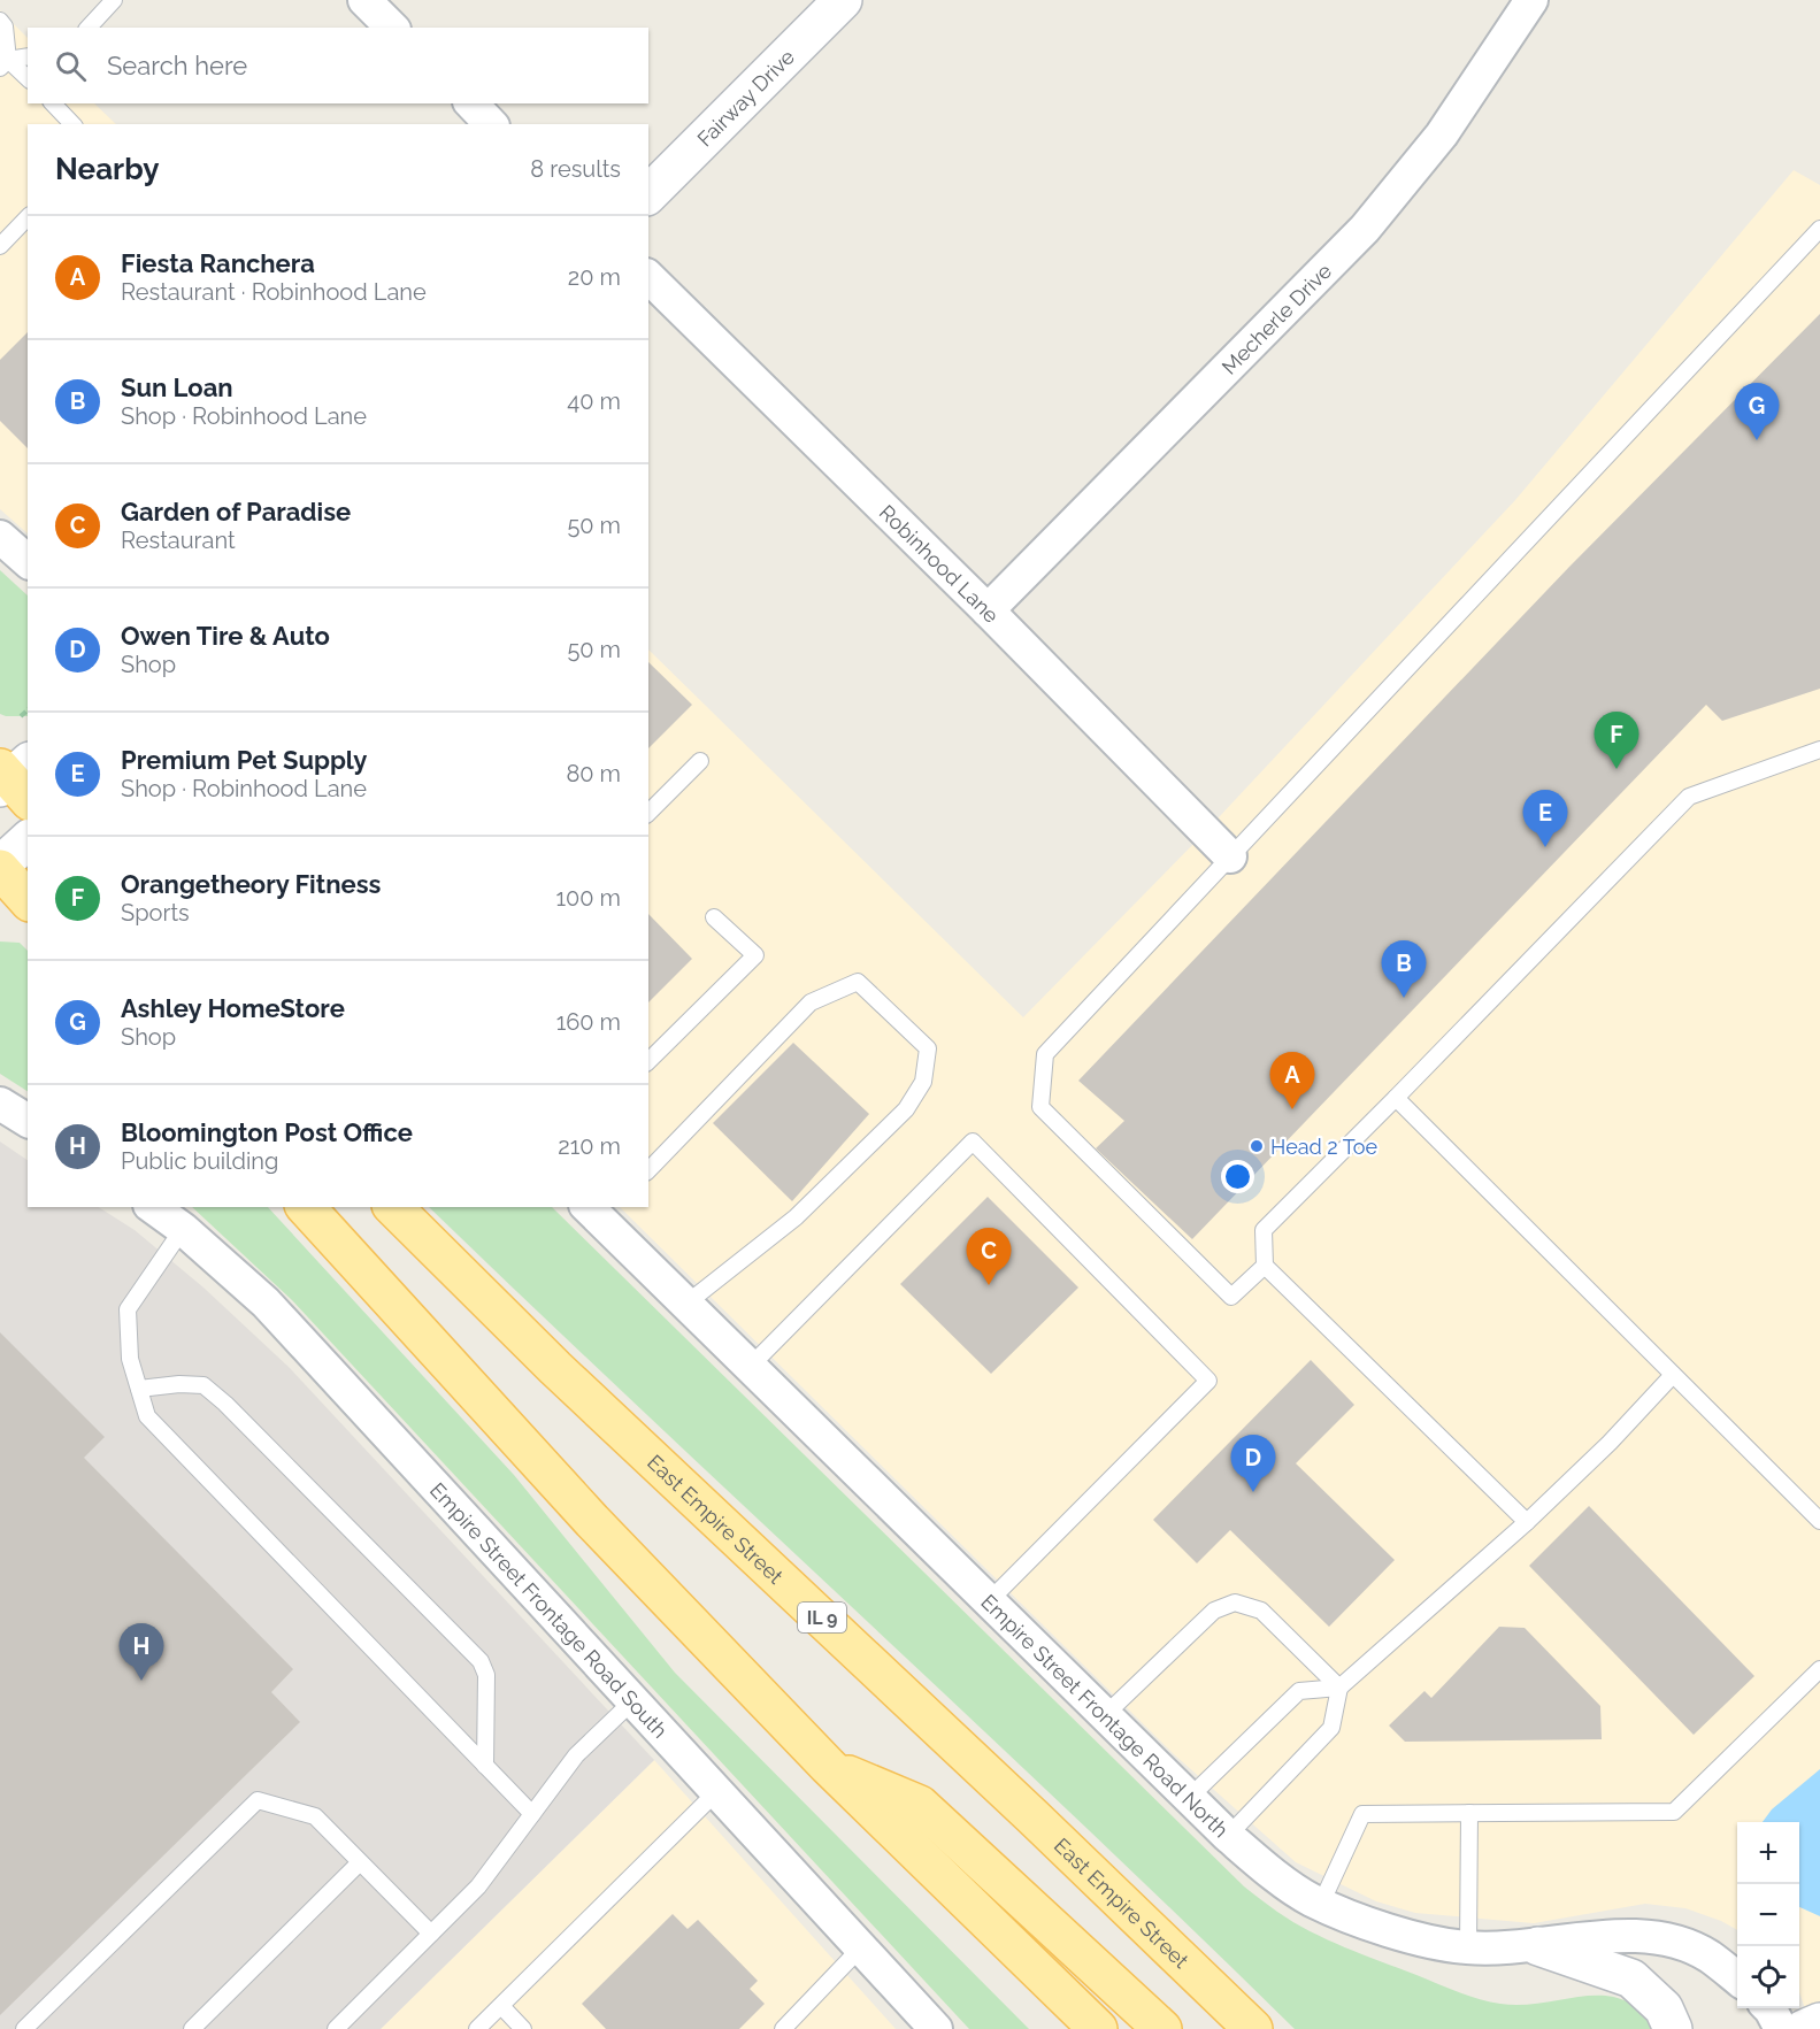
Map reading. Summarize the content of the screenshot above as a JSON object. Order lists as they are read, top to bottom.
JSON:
{
  "streets": {
    "main road": ["Fairway Drive", "East Empire Street", "IL 9"],
    "street": [
      "Mecherle Drive",
      "Robinhood Lane",
      "Empire Street Frontage Road South",
      "Empire Street Frontage Road North"
    ]
  },
  "crossings": [
    ["Mecherle Drive", "Robinhood Lane"]
  ],
  "places": ["Head 2 Toe"],
  "page": {
    "search": "Search here",
    "heading": ["Nearby", "8 results"],
    "list": [
      {
        "mark": "A",
        "name": "Fiesta Ranchera",
        "note": "Restaurant · Robinhood Lane",
        "value": "20 m"
      },
      {
        "mark": "B",
        "name": "Sun Loan",
        "note": "Shop · Robinhood Lane",
        "value": "40 m"
      },
      {
        "mark": "C",
        "name": "Garden of Paradise",
        "note": "Restaurant",
        "value": "50 m"
      },
      {
        "mark": "D",
        "name": "Owen Tire & Auto",
        "note": "Shop",
        "value": "50 m"
      },
      {
        "mark": "E",
        "name": "Premium Pet Supply",
        "note": "Shop · Robinhood Lane",
        "value": "80 m"
      },
      {
        "mark": "F",
        "name": "Orangetheory Fitness",
        "note": "Sports",
        "value": "100 m"
      },
      {
        "mark": "G",
        "name": "Ashley HomeStore",
        "note": "Shop",
        "value": "160 m"
      },
      {
        "mark": "H",
        "name": "Bloomington Post Office",
        "note": "Public building",
        "value": "210 m"
      }
    ],
    "pins": [
      "G",
      "F",
      "E",
      "B",
      "A",
      "C",
      "D",
      "H"
    ],
    "map_buttons": ["+", "−"]
  }
}
